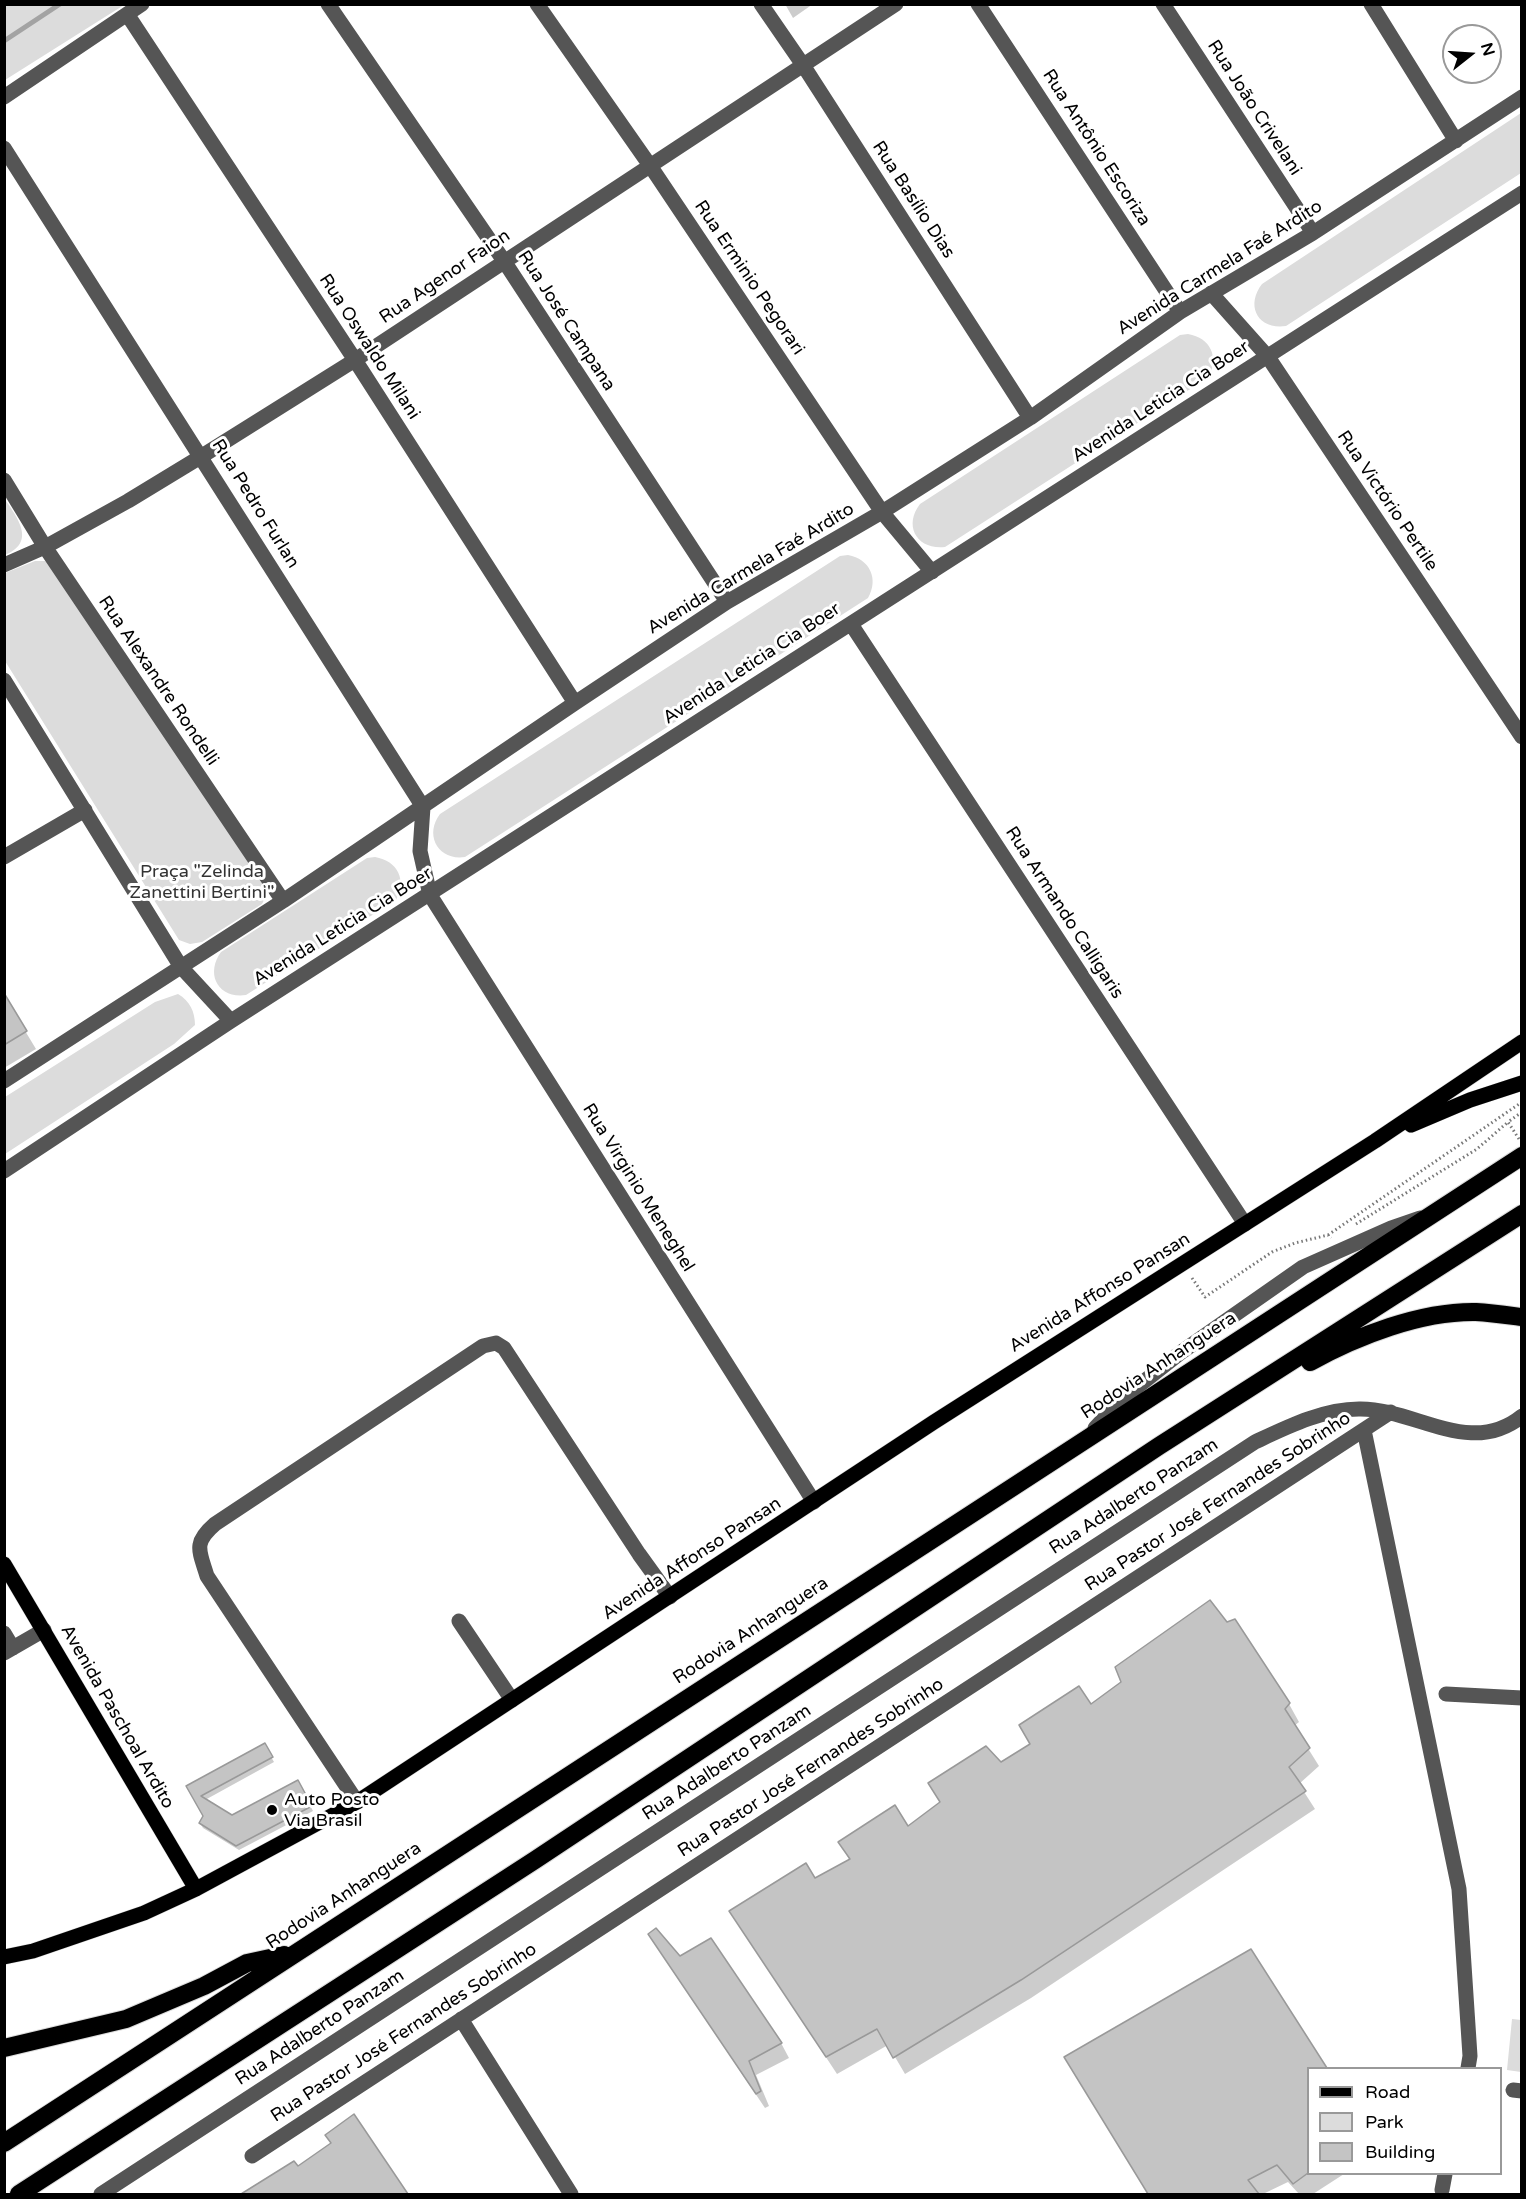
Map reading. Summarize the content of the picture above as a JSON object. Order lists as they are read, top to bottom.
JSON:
{
  "streets": {
    "highway": ["Rodovia Anhanguera"],
    "main road": ["Avenida Affonso Pansan", "Avenida Paschoal Ardito"],
    "street": [
      "Rua João Crivelani",
      "Rua Antônio Escoriza",
      "Rua Basílio Dias",
      "Avenida Carmela Faé Ardito",
      "Rua Agenor Faion",
      "Rua Erminio Pegorari",
      "Rua José Campana",
      "Rua Oswaldo Milani",
      "Avenida Leticia Cia Boer",
      "Rua Victório Pertile",
      "Rua Pedro Furlan",
      "Rua Alexandre Rondelli",
      "Rua Armando Calligaris",
      "Rua Virginio Meneghel",
      "Rua Adalberto Panzam",
      "Rua Pastor José Fernandes Sobrinho"
    ]
  },
  "crossings": [
    ["Rua João Crivelani", "Avenida Carmela Faé Ardito"],
    ["Rua Antônio Escoriza", "Avenida Carmela Faé Ardito"],
    ["Rua Basílio Dias", "Avenida Carmela Faé Ardito"],
    ["Rua Basílio Dias", "Rua Agenor Faion"],
    ["Avenida Carmela Faé Ardito", "Rua Erminio Pegorari"],
    ["Avenida Carmela Faé Ardito", "Rua José Campana"],
    ["Avenida Carmela Faé Ardito", "Rua Oswaldo Milani"],
    ["Avenida Carmela Faé Ardito", "Rua Victório Pertile"],
    ["Avenida Carmela Faé Ardito", "Rua Pedro Furlan"],
    ["Avenida Carmela Faé Ardito", "Rua Alexandre Rondelli"],
    ["Rua Agenor Faion", "Rua Erminio Pegorari"],
    ["Rua Agenor Faion", "Rua José Campana"],
    ["Rua Agenor Faion", "Rua Oswaldo Milani"],
    ["Rua Agenor Faion", "Rua Pedro Furlan"],
    ["Rua Agenor Faion", "Rua Alexandre Rondelli"],
    ["Rua Erminio Pegorari", "Avenida Leticia Cia Boer"],
    ["Avenida Leticia Cia Boer", "Rua Victório Pertile"],
    ["Avenida Leticia Cia Boer", "Rua Armando Calligaris"],
    ["Avenida Leticia Cia Boer", "Rua Virginio Meneghel"],
    ["Rua Armando Calligaris", "Avenida Affonso Pansan"],
    ["Rua Virginio Meneghel", "Avenida Affonso Pansan"],
    ["Avenida Affonso Pansan", "Avenida Paschoal Ardito"],
    ["Rua Adalberto Panzam", "Rua Pastor José Fernandes Sobrinho"]
  ],
  "parks": ["Praça \"Zelinda Zanettini Bertini\""],
  "places": ["Auto Posto Via Brasil"],
  "legend": ["Road", "Park", "Building"],
  "north": "right"
}
